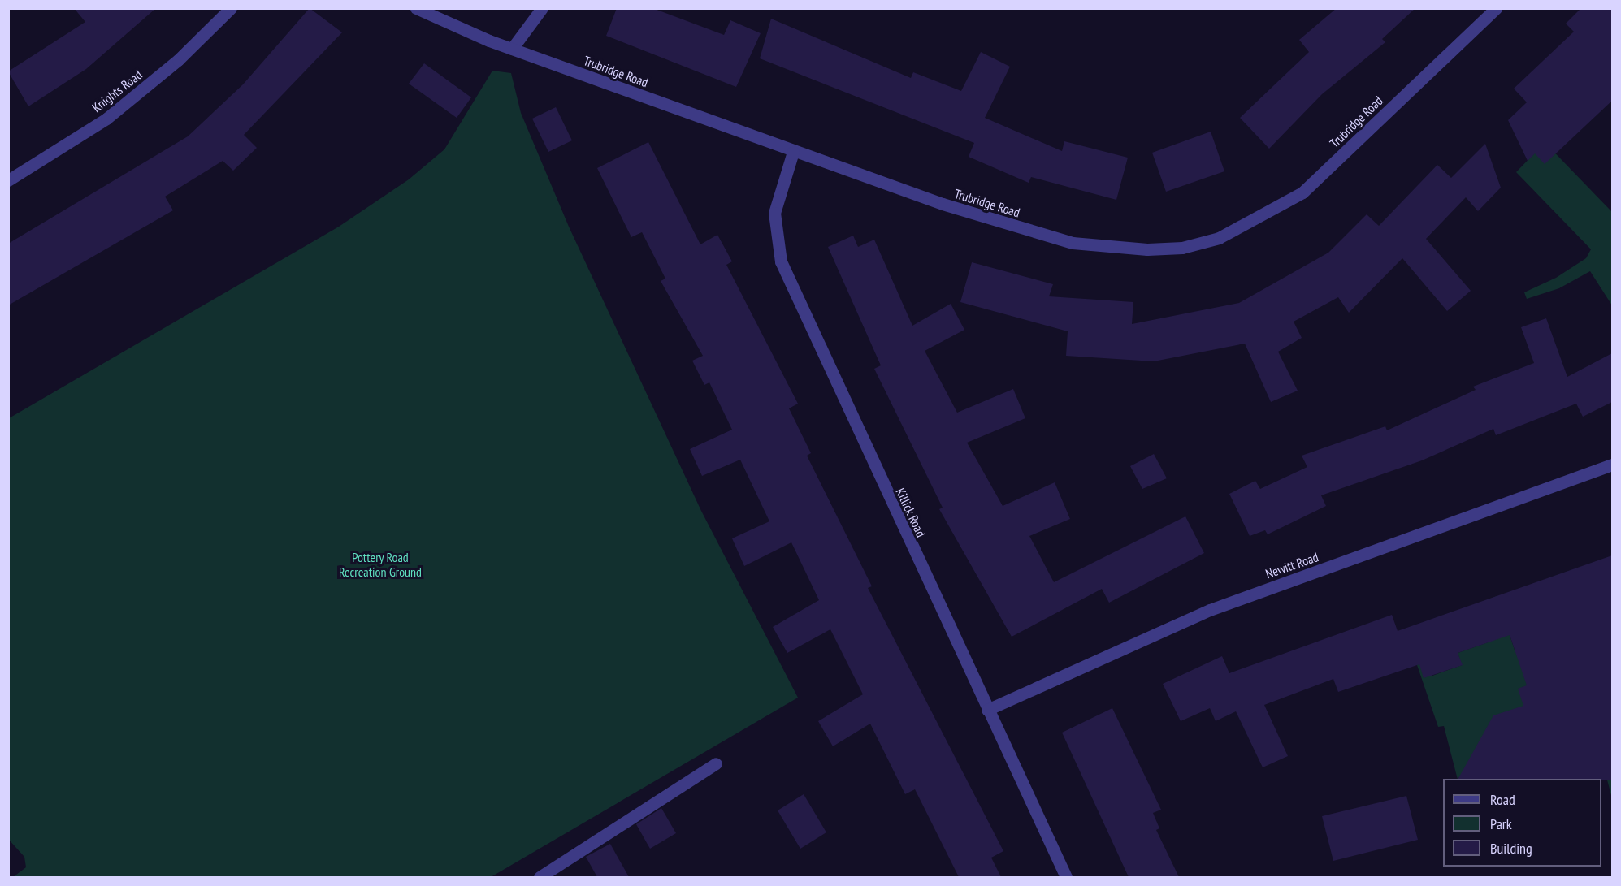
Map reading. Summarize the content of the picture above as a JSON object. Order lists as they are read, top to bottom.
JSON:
{
  "streets": {
    "street": [
      "Trubridge Road",
      "Knights Road",
      "Killick Road",
      "Newitt Road"
    ]
  },
  "crossings": [
    ["Trubridge Road", "Killick Road"],
    ["Killick Road", "Newitt Road"]
  ],
  "parks": ["Pottery Road Recreation Ground"],
  "legend": ["Road", "Park", "Building"]
}
